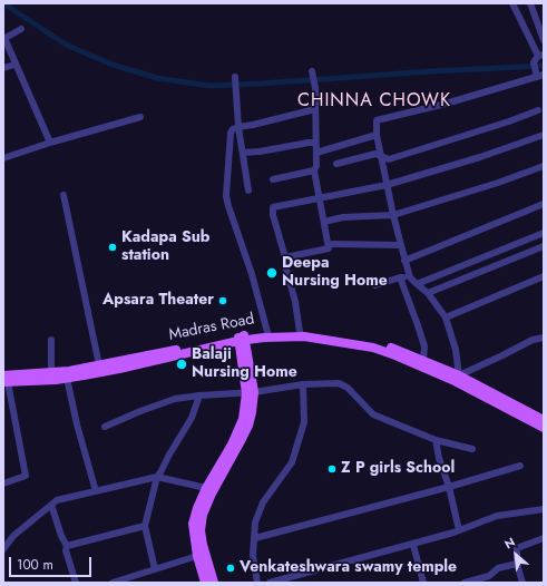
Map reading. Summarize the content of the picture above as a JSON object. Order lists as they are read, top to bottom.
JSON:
{
  "streets": {
    "main road": ["Madras Road"]
  },
  "districts": ["CHINNA CHOWK"],
  "places": [
    "Kadapa Sub station",
    "Deepa Nursing Home",
    "Apsara Theater",
    "Balaji Nursing Home",
    "Z P girls School",
    "Venkateshwara swamy temple"
  ],
  "scale_bar": "100 m",
  "north": "top left"
}
